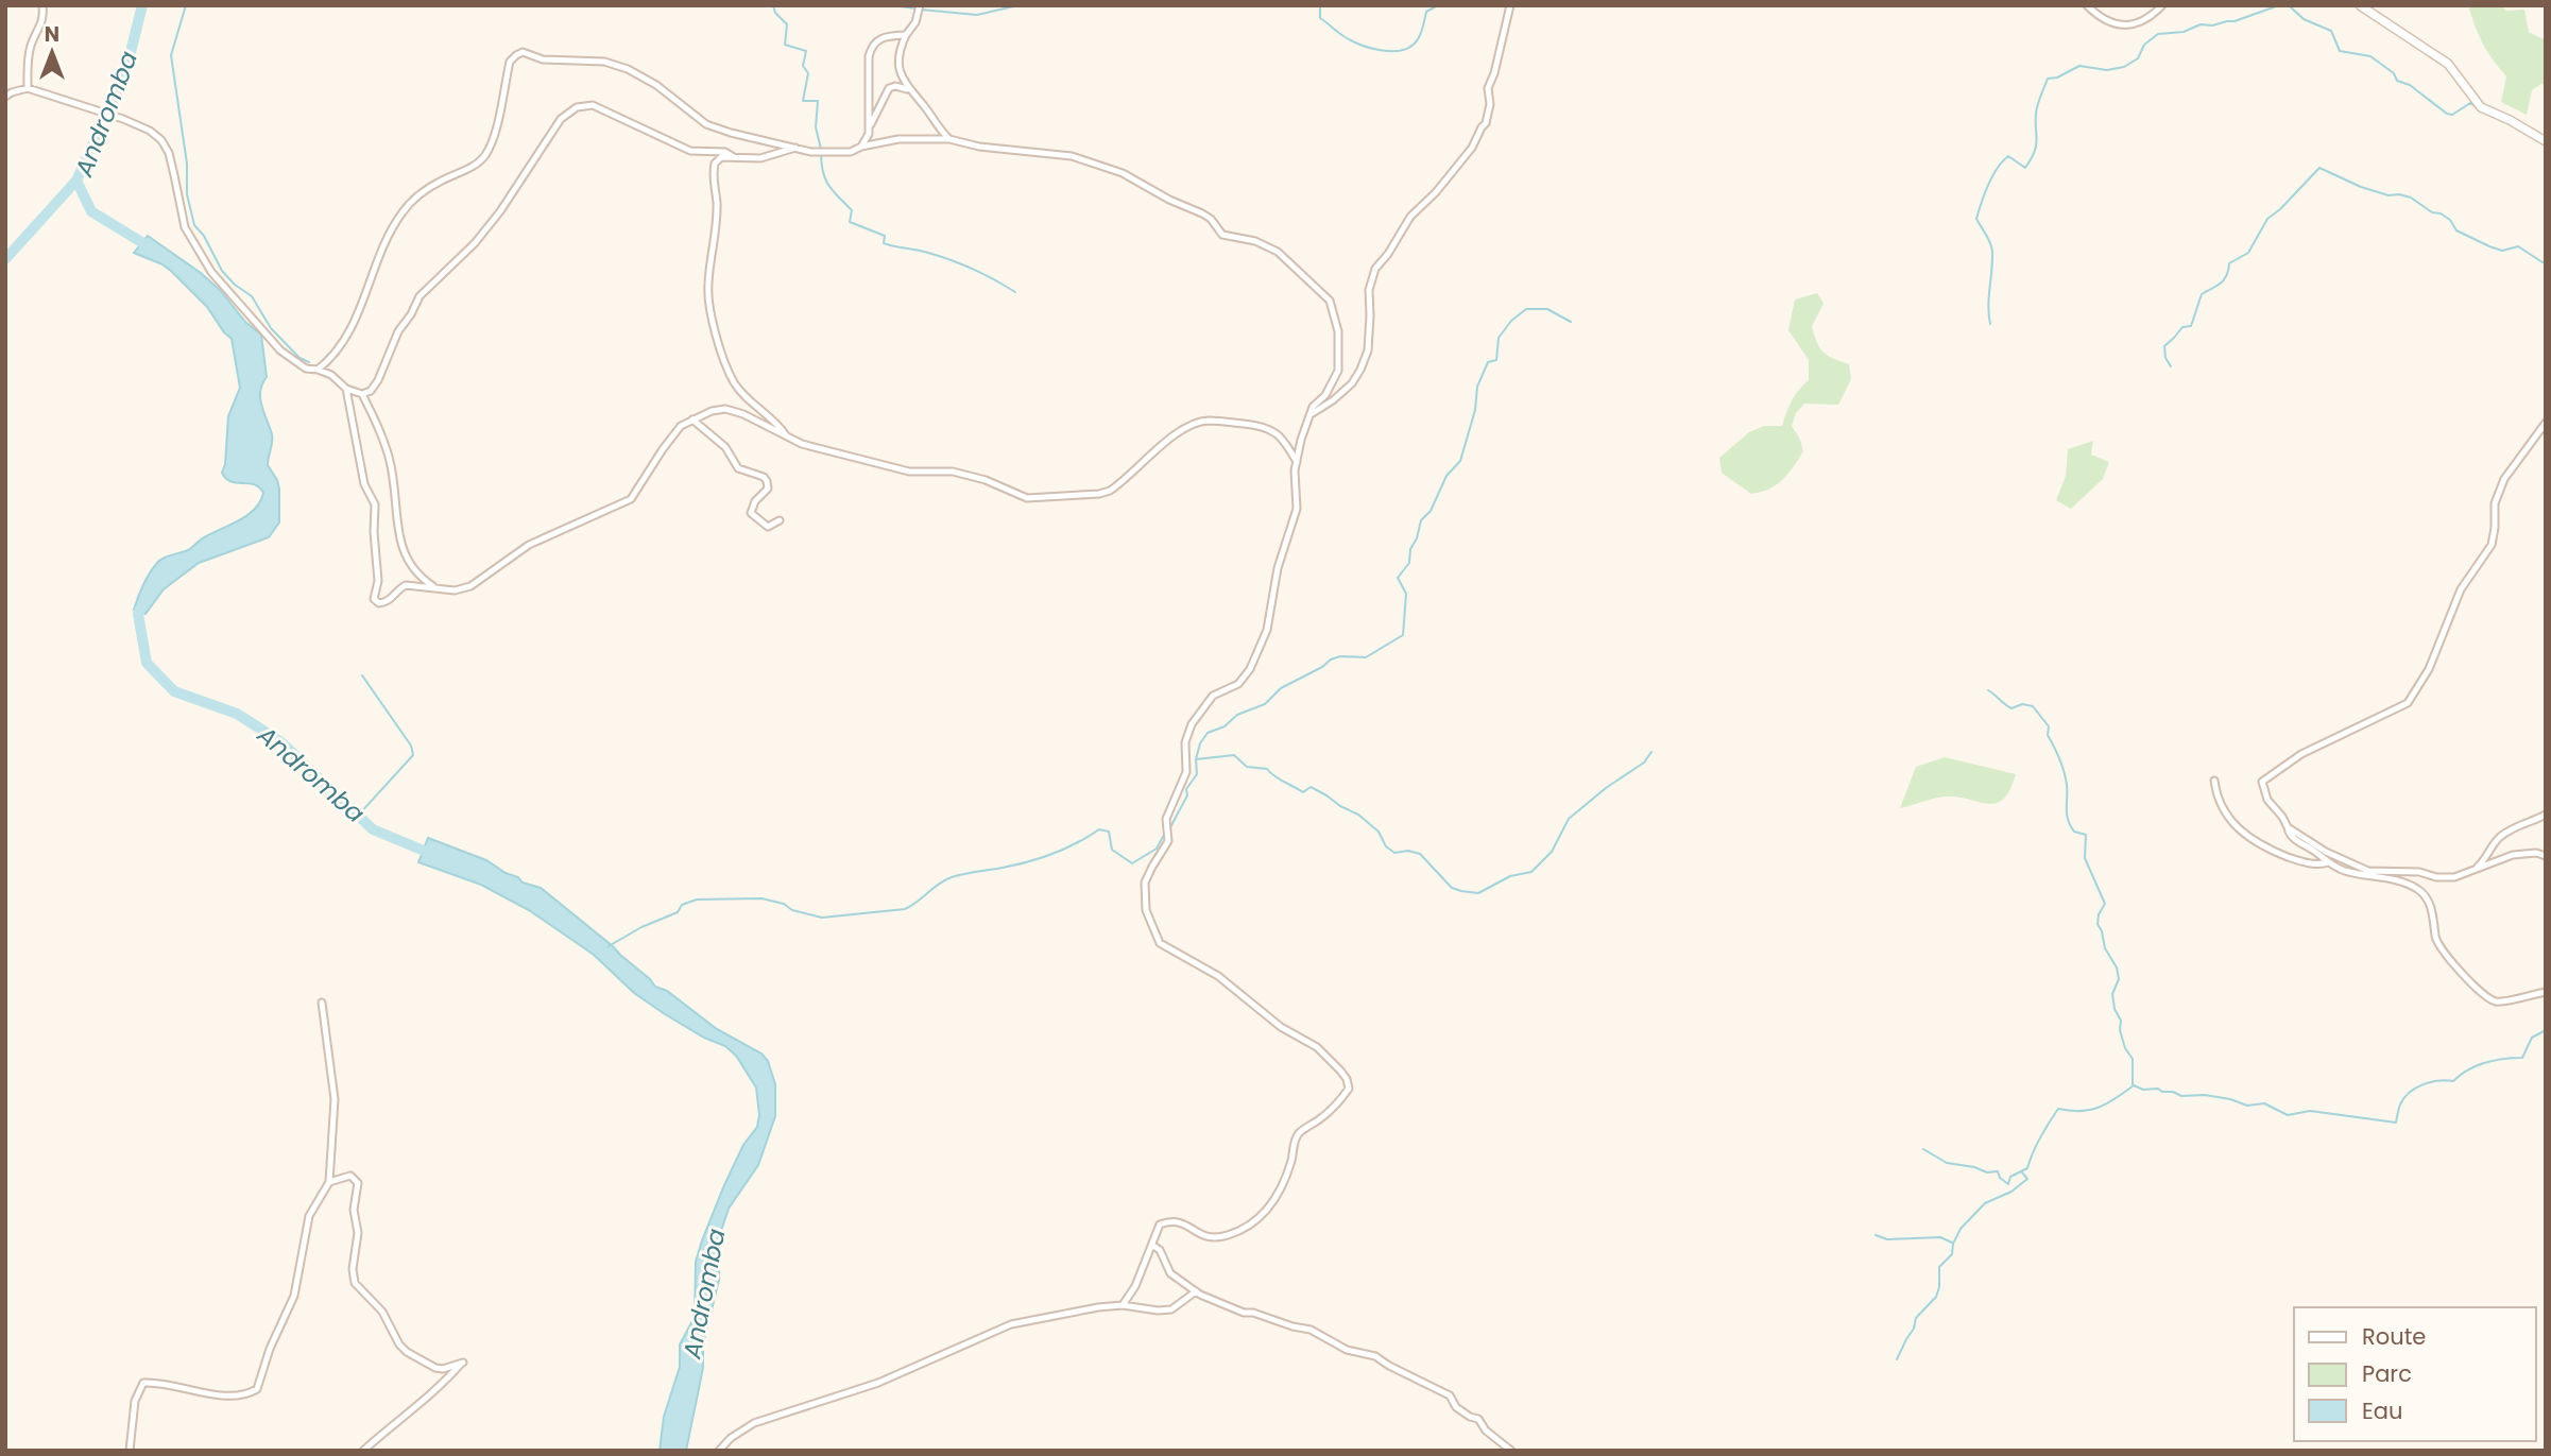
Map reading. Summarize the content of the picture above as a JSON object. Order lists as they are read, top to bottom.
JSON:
{
  "water": ["Andromba"],
  "legend": ["Route", "Parc", "Eau"],
  "north": "top"
}
